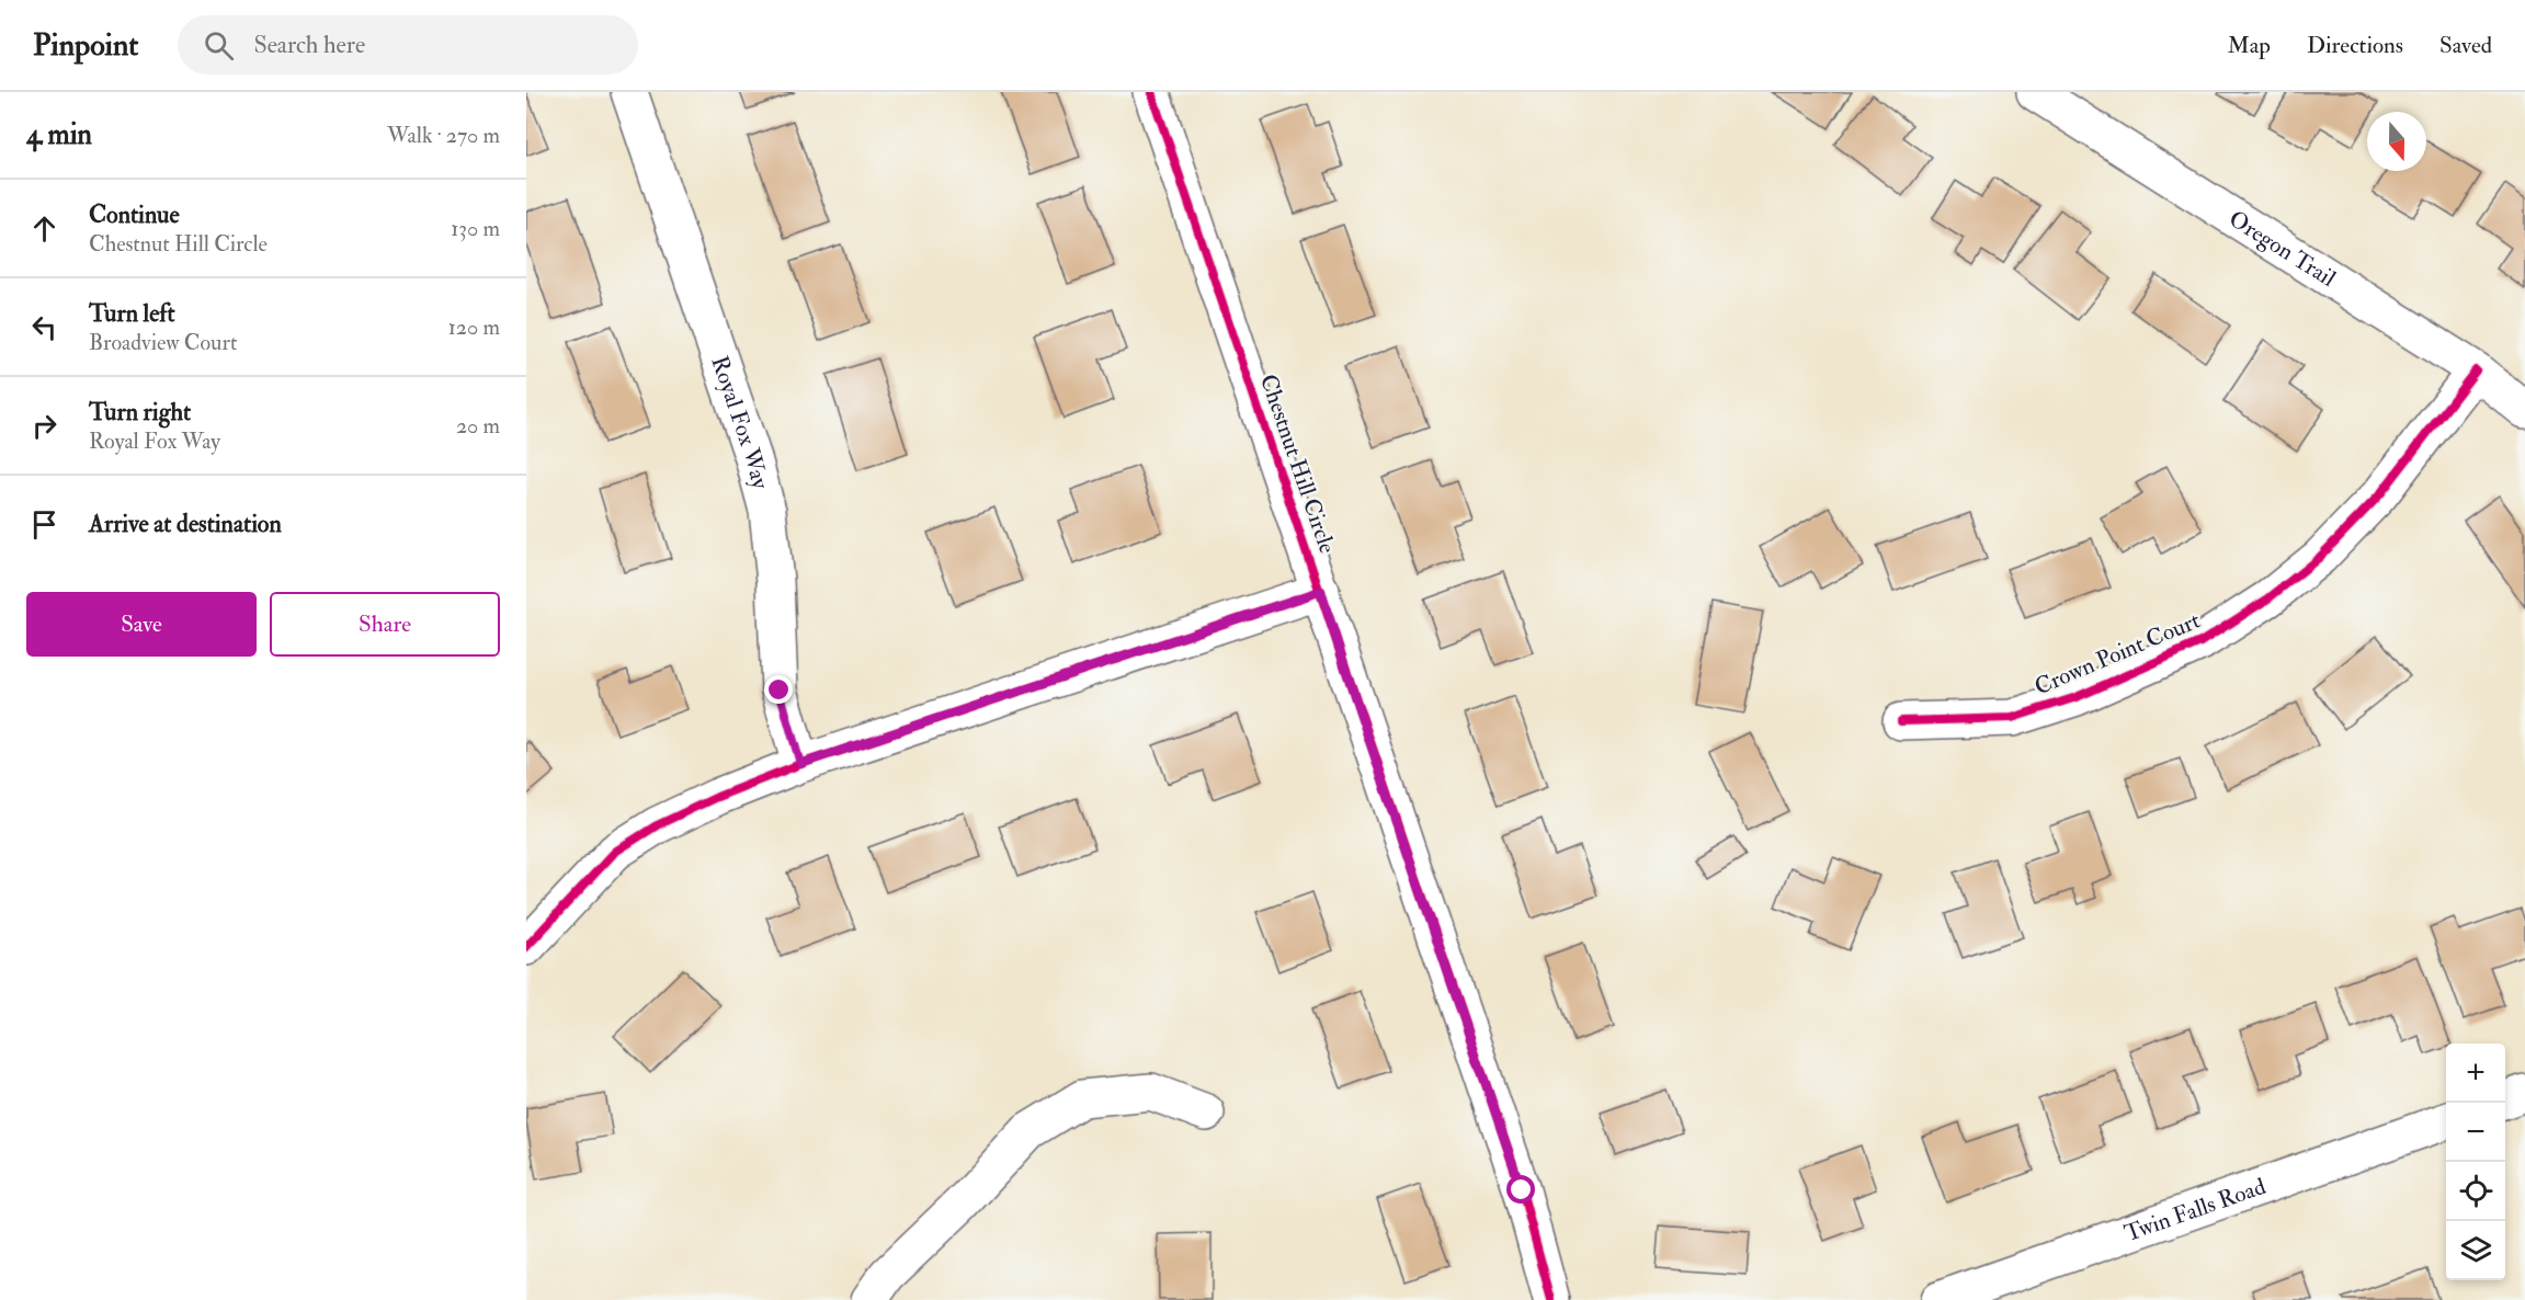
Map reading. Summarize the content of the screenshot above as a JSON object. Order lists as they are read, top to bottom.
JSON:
{
  "streets": {
    "street": [
      "Oregon Trail",
      "Royal Fox Way",
      "Chestnut Hill Circle",
      "Crown Point Court",
      "Twin Falls Road"
    ]
  },
  "crossings": [
    ["Oregon Trail", "Crown Point Court"]
  ],
  "north": "bottom",
  "page": {
    "header": "Pinpoint",
    "search": "Search here",
    "nav": ["Map", "Directions", "Saved"],
    "heading": ["4 min", "Walk · 270 m"],
    "list": [
      ["Continue", "Chestnut Hill Circle", "130 m"],
      ["Turn left", "Broadview Court", "120 m"],
      ["Turn right", "Royal Fox Way", "20 m"],
      "Arrive at destination"
    ],
    "buttons": ["Save", "Share"],
    "map_buttons": ["+", "−"]
  }
}
